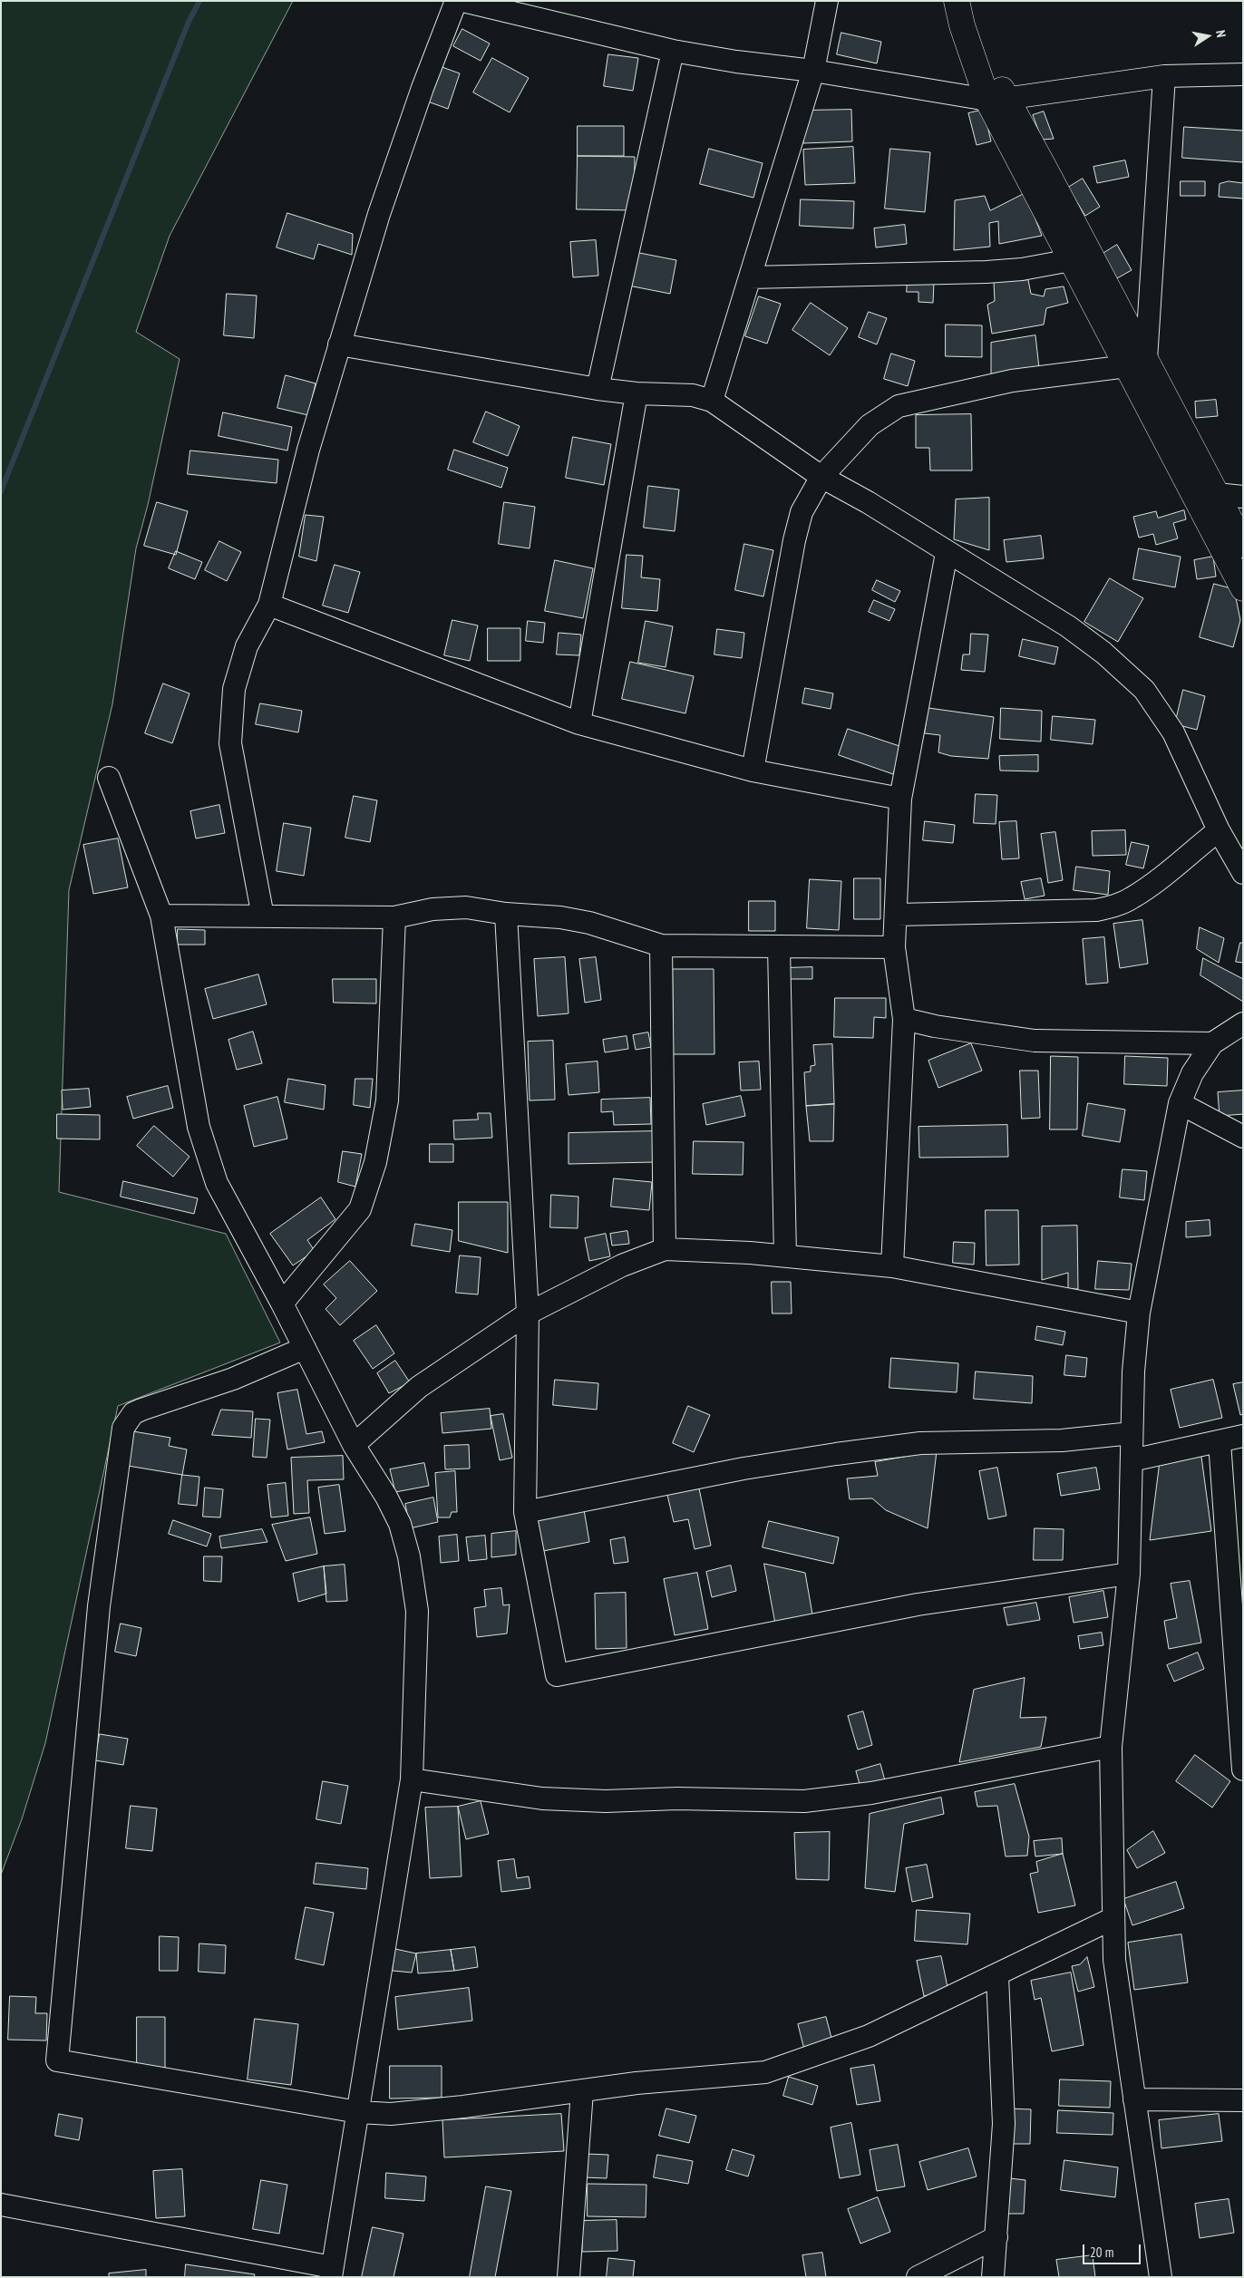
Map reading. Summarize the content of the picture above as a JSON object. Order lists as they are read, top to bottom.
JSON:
{
  "scale_bar": "20 m",
  "north": "right"
}
